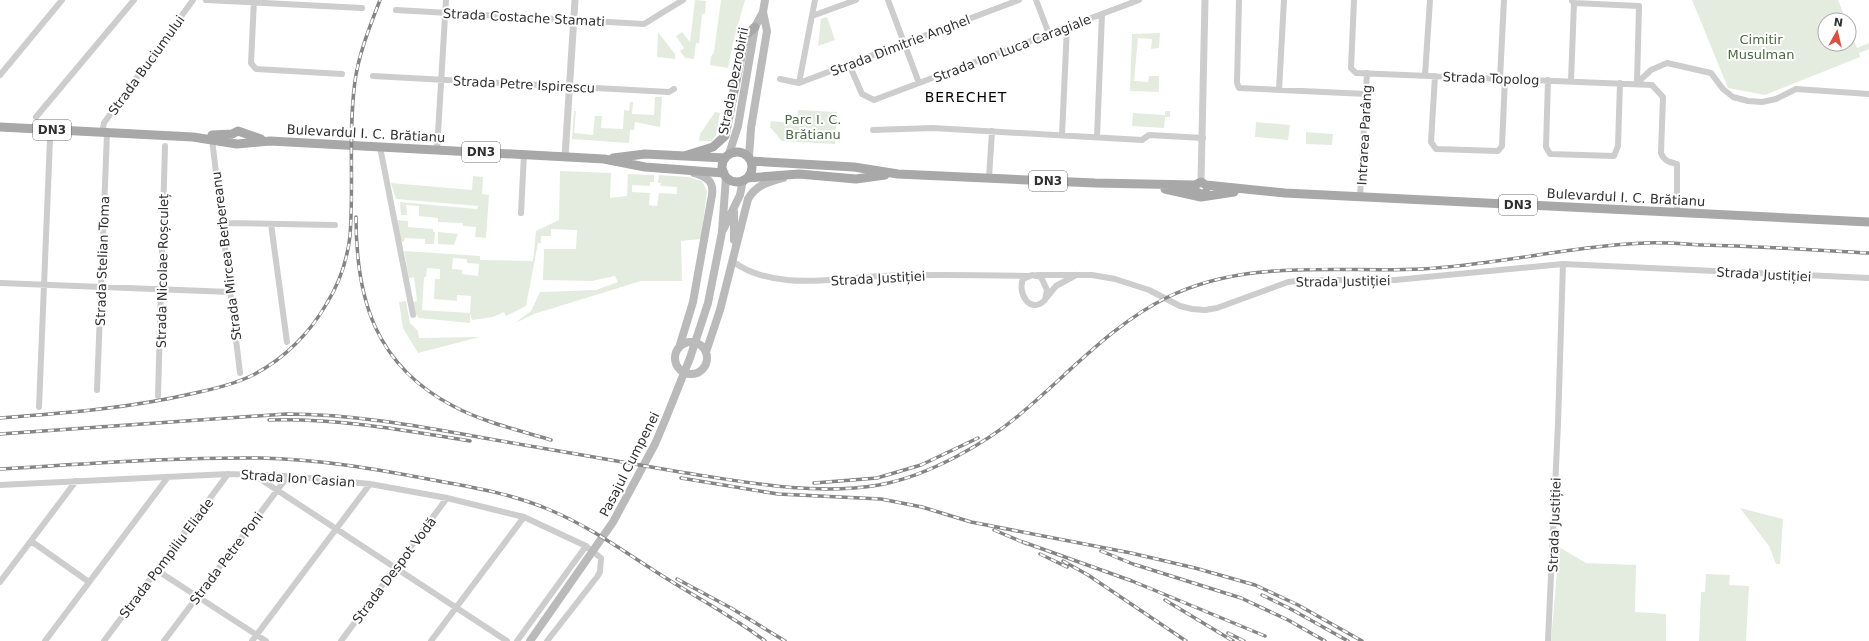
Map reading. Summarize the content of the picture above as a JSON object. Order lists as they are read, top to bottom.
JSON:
{
  "streets": {
    "main road": [
      "Strada Dezrobirii",
      "DN3",
      "Bulevardul I. C. Brătianu",
      "Pasajul Cumpenei"
    ],
    "street": [
      "Strada Costache Stamati",
      "Strada Dimitrie Anghel",
      "Strada Ion Luca Caragiale",
      "Strada Buciumului",
      "Strada Topolog",
      "Strada Petre Ispirescu",
      "Intrarea Parâng",
      "Strada Mircea Berbereanu",
      "Strada Stelian Toma",
      "Strada Nicolae Roșculeț",
      "Strada Justiției",
      "Strada Ion Casian",
      "Strada Pompiliu Eliade",
      "Strada Petre Poni",
      "Strada Despot Vodă"
    ]
  },
  "crossings": [
    ["Strada Dimitrie Anghel", "Strada Ion Luca Caragiale"],
    ["Strada Buciumului", "Bulevardul I. C. Brătianu"],
    ["Strada Buciumului", "Strada Stelian Toma"],
    ["Strada Topolog", "Bulevardul I. C. Brătianu"],
    ["Strada Topolog", "Intrarea Parâng"],
    ["Strada Dezrobirii", "DN3"],
    ["Strada Dezrobirii", "Bulevardul I. C. Brătianu"],
    ["DN3", "Bulevardul I. C. Brătianu"],
    ["Bulevardul I. C. Brătianu", "Intrarea Parâng"],
    ["Bulevardul I. C. Brătianu", "Strada Mircea Berbereanu"],
    ["Bulevardul I. C. Brătianu", "Strada Stelian Toma"],
    ["Strada Ion Casian", "Strada Pompiliu Eliade"],
    ["Strada Ion Casian", "Strada Petre Poni"],
    ["Strada Ion Casian", "Strada Despot Vodă"]
  ],
  "districts": ["BERECHET"],
  "parks": ["Cimitir Musulman", "Parc I. C. Brătianu"],
  "north": "top"
}
